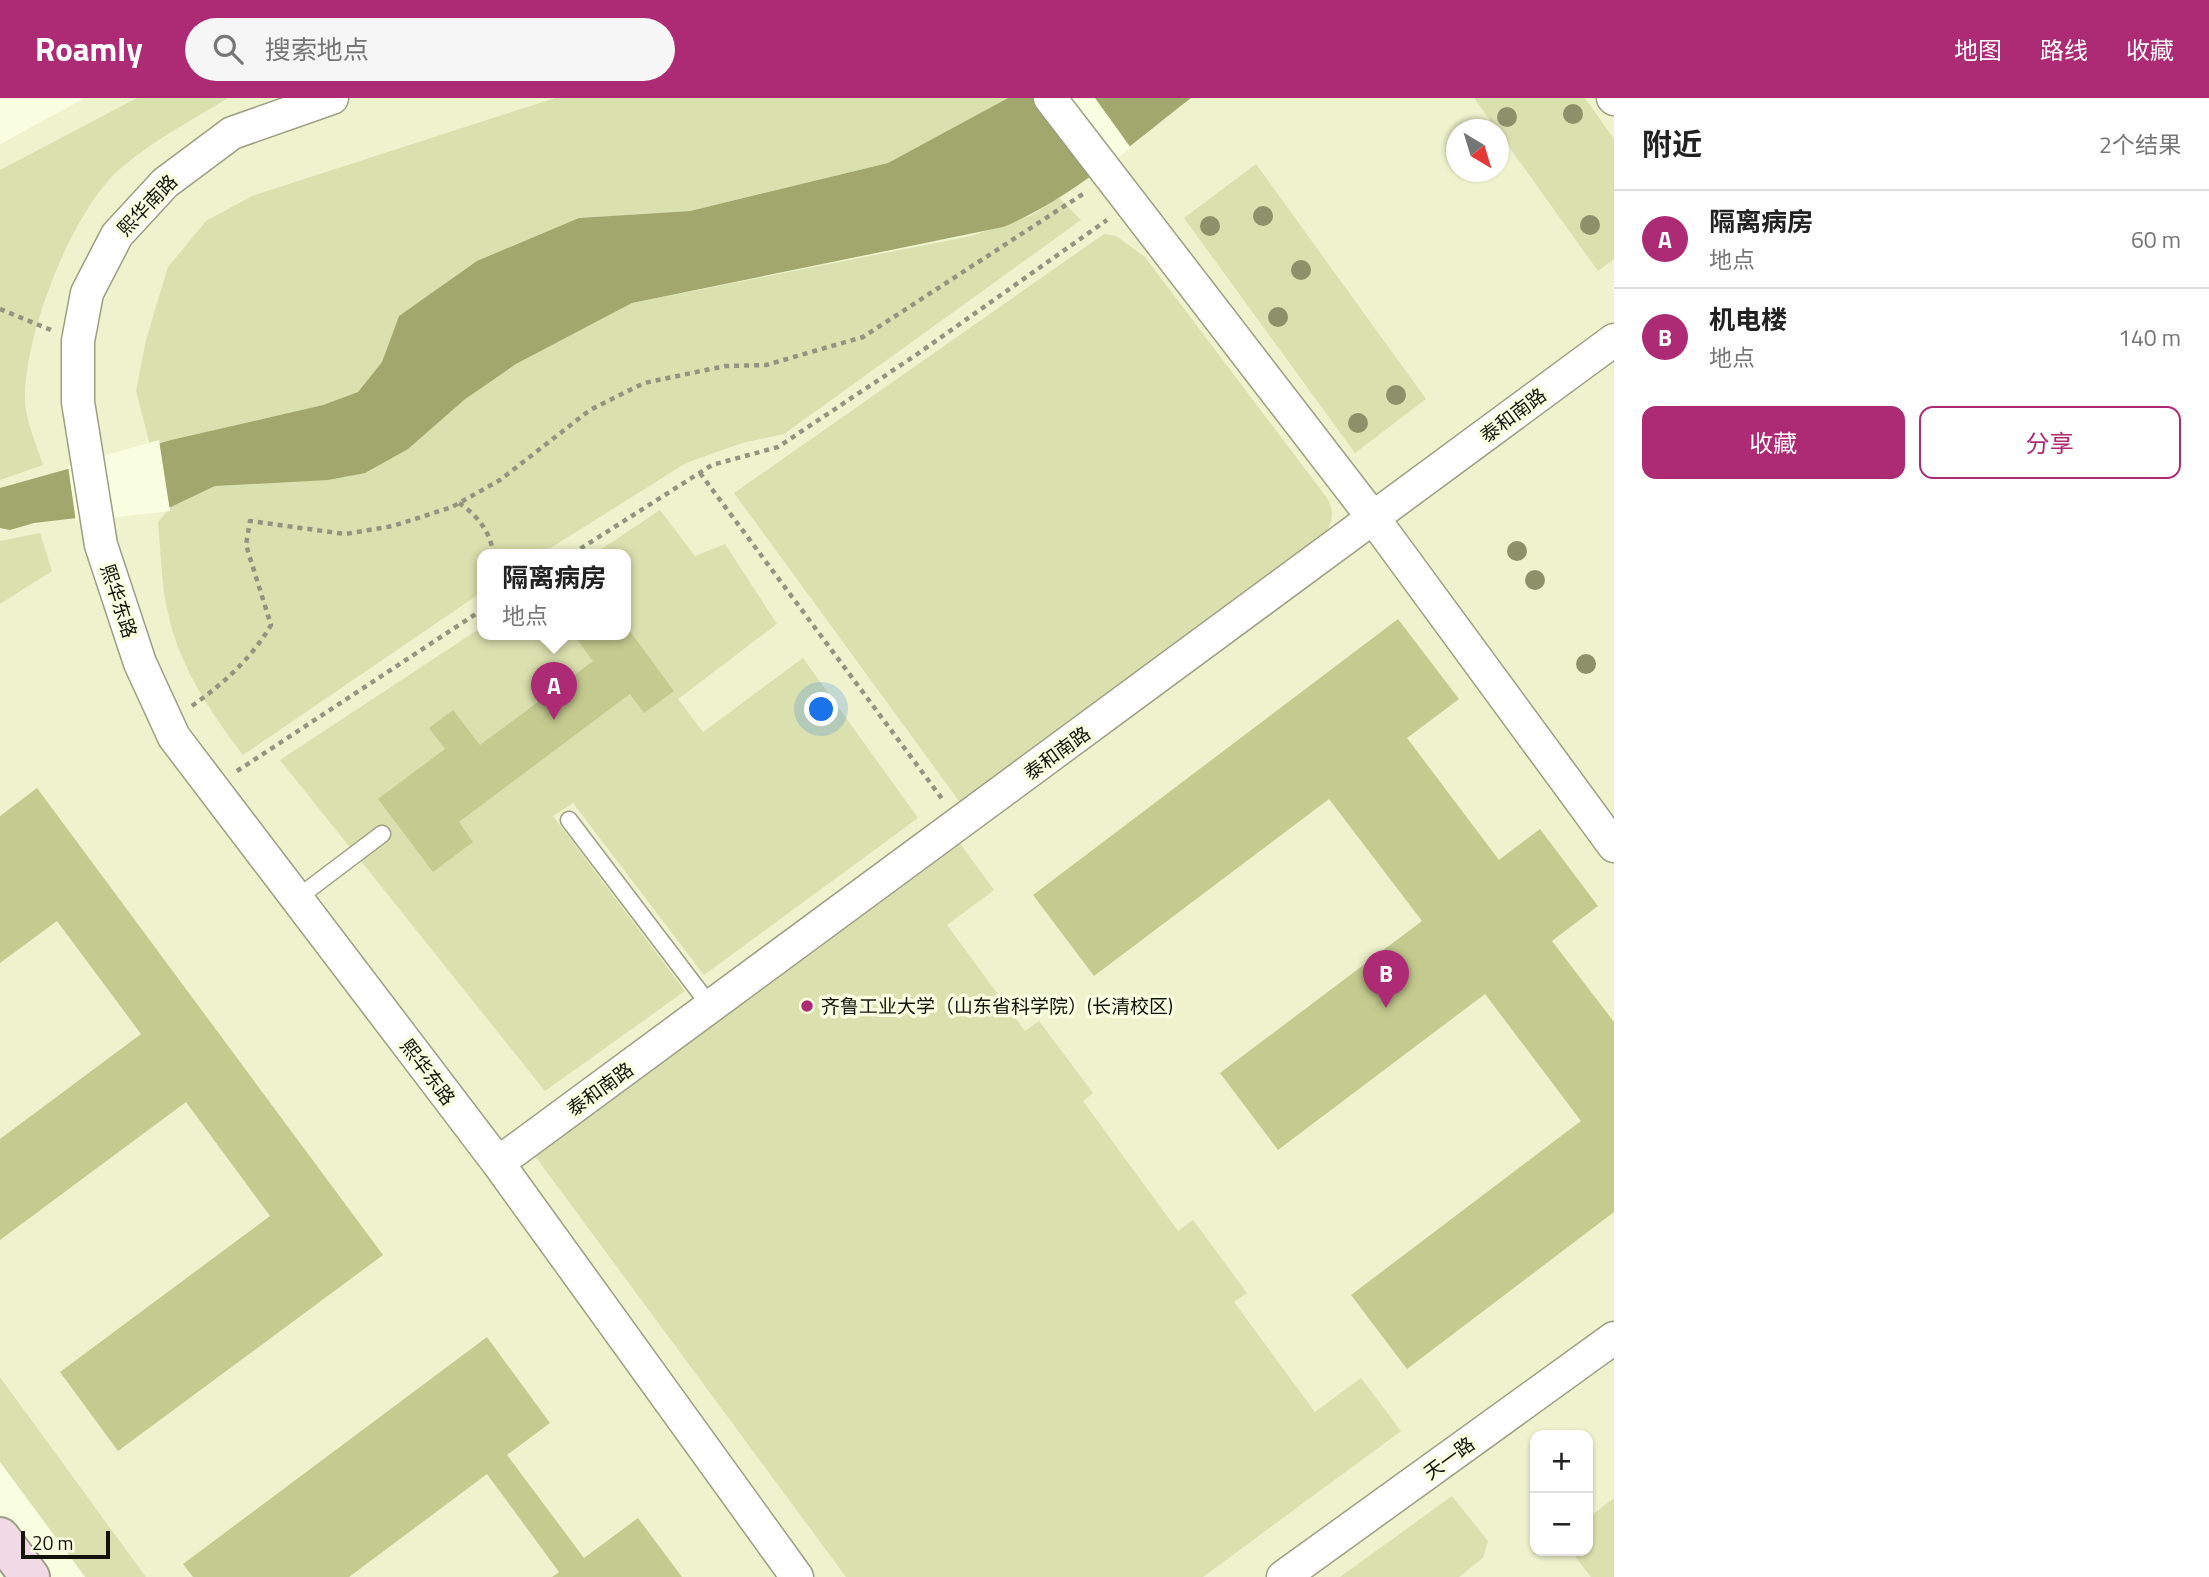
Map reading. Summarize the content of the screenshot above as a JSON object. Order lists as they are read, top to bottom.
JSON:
{
  "streets": {
    "street": [
      "熙华南路",
      "泰和南路",
      "熙华东路",
      "天一路"
    ]
  },
  "crossings": [
    ["熙华南路", "熙华东路"],
    ["泰和南路", "熙华东路"]
  ],
  "places": ["齐鲁工业大学（山东省科学院）(长清校区)"],
  "scale_bar": "20 m",
  "north": "bottom right",
  "page": {
    "header": "Roamly",
    "search": "搜索地点",
    "nav": ["地图", "路线", "收藏"],
    "heading": ["附近", "2个结果"],
    "list": [
      {
        "mark": "A",
        "name": "隔离病房",
        "note": "地点",
        "value": "60 m"
      },
      {
        "mark": "B",
        "name": "机电楼",
        "note": "地点",
        "value": "140 m"
      }
    ],
    "buttons": ["收藏", "分享"],
    "popup": ["隔离病房", "地点"],
    "pins": ["A", "B"],
    "map_buttons": ["+", "−"],
    "scale": "20 m"
  }
}
